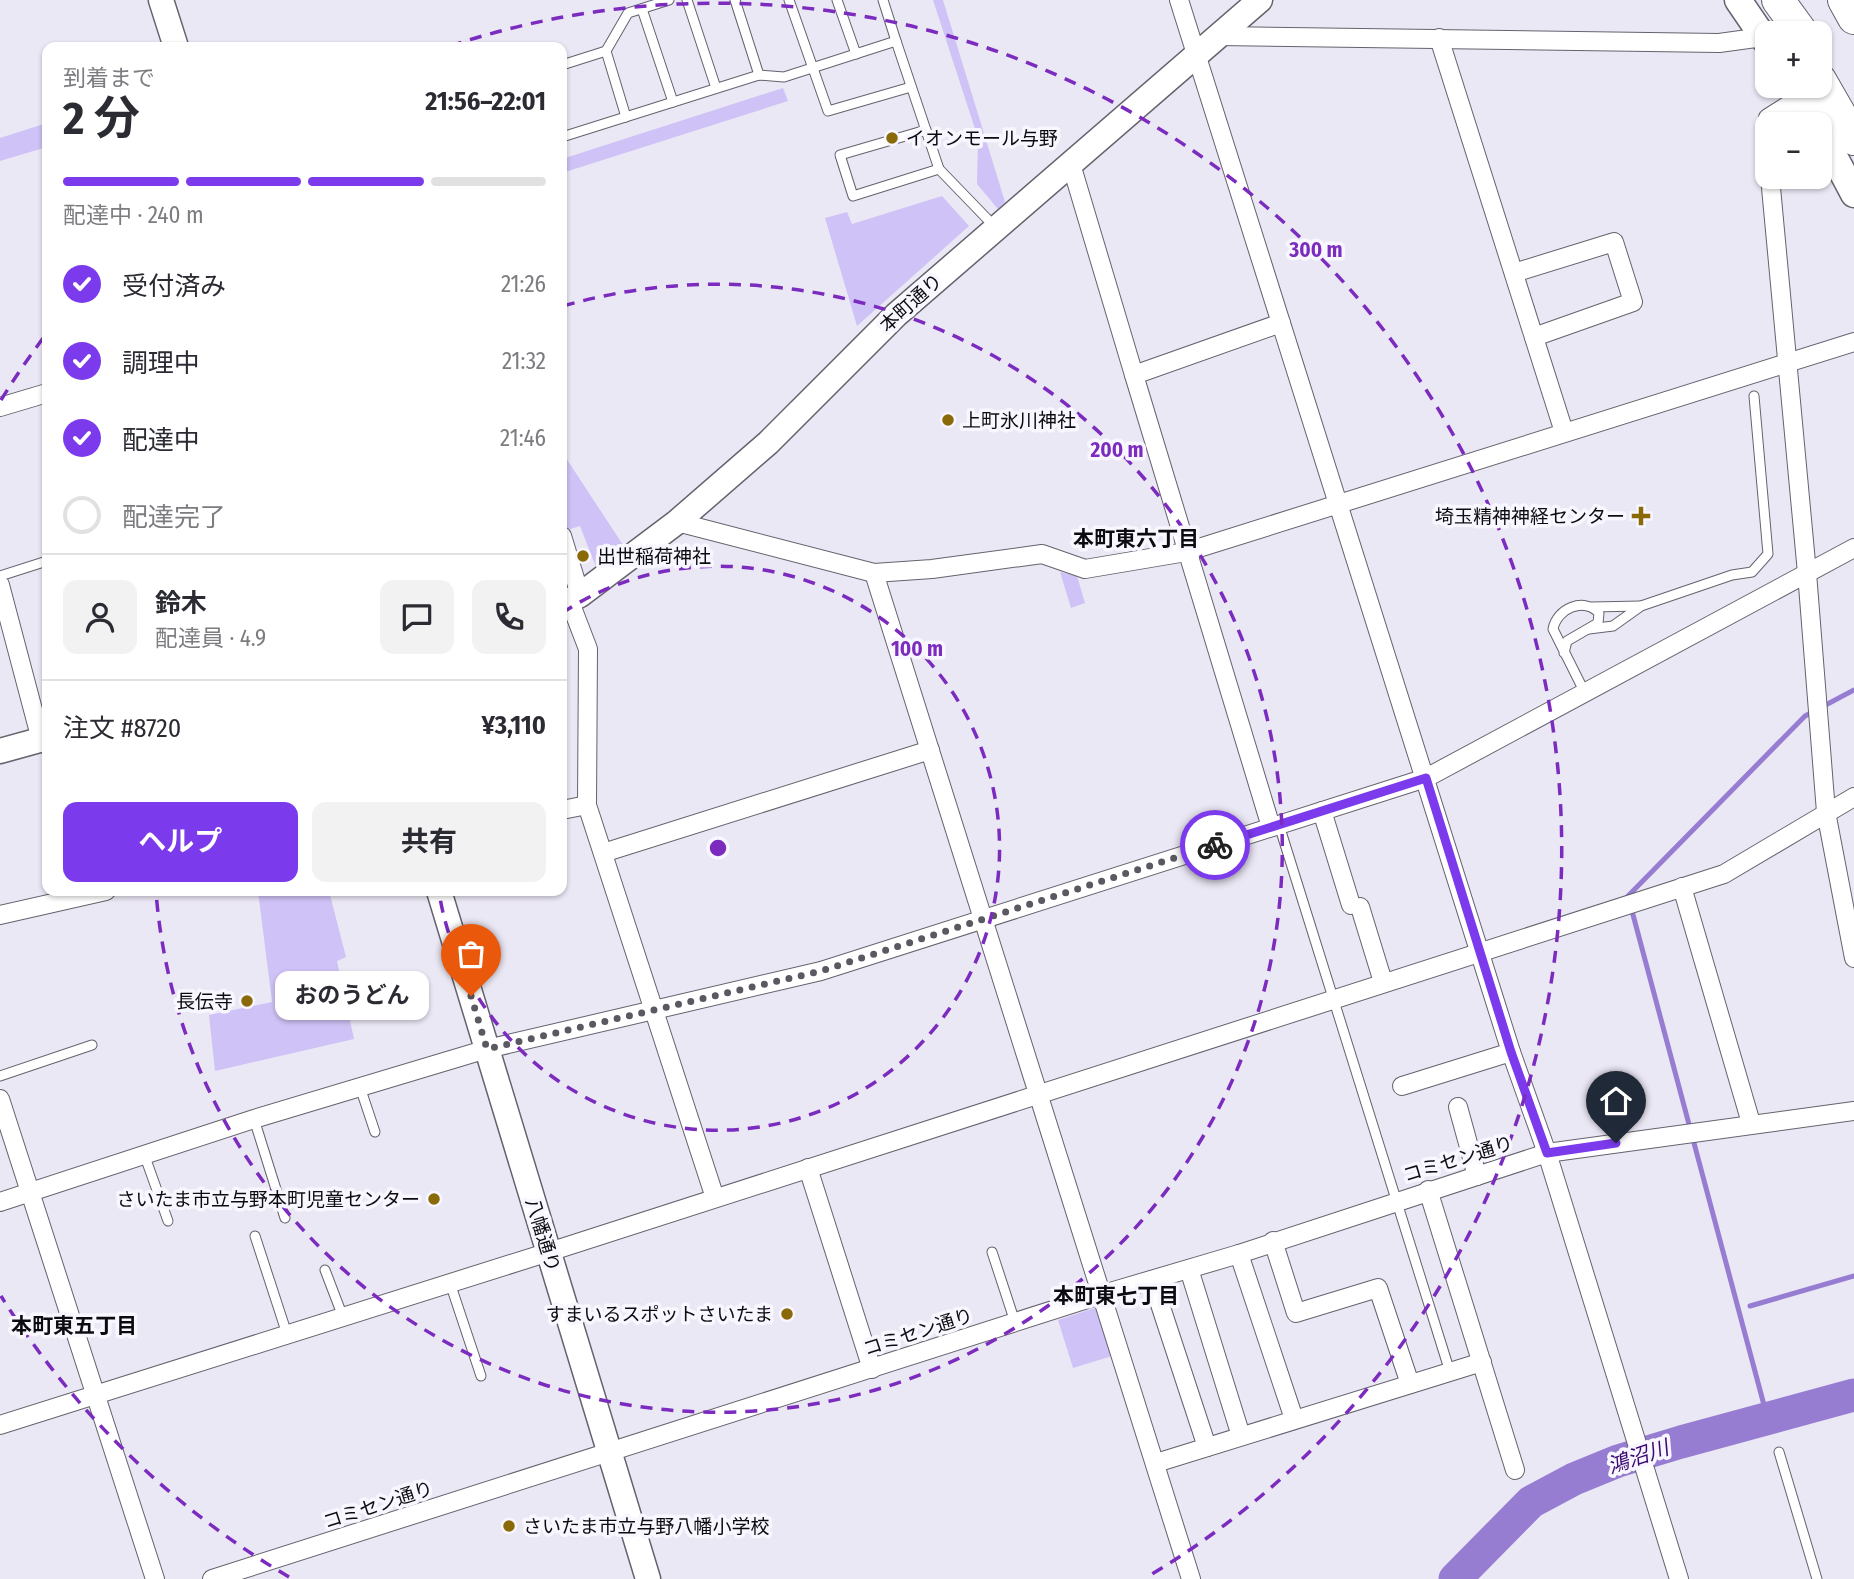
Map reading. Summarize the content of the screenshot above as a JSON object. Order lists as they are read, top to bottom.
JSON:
{
  "streets": {
    "main road": ["本町通り", "八幡通り"],
    "street": ["コミセン通り"]
  },
  "crossings": [
    ["コミセン通り", "八幡通り"]
  ],
  "districts": ["本町東六丁目", "本町東七丁目", "本町東五丁目"],
  "water": ["鴻沼川"],
  "places": {
    "other": [
      "イオンモール与野",
      "上町氷川神社",
      "出世稲荷神社",
      "おのうどん",
      "長伝寺",
      "さいたま市立与野本町児童センター",
      "すまいるスポットさいたま",
      "さいたま市立与野八幡小学校"
    ],
    "health": ["埼玉精神神経センター"]
  },
  "page": {
    "map_buttons": ["+", "−"],
    "heading": ["2 分", "到着まで", "21:56–22:01"],
    "panel": [
      "鈴木",
      "配達員 · 4.9",
      "注文 #8720",
      "¥3,110"
    ],
    "bar": "配達中 · 240 m",
    "list": [
      ["受付済み", "21:26"],
      ["調理中", "21:32"],
      ["配達中", "21:46"],
      "配達完了"
    ],
    "buttons": ["ヘルプ", "共有"],
    "bubble": "おのうどん"
  },
  "rings": ["300 m", "200 m", "100 m"]
}
